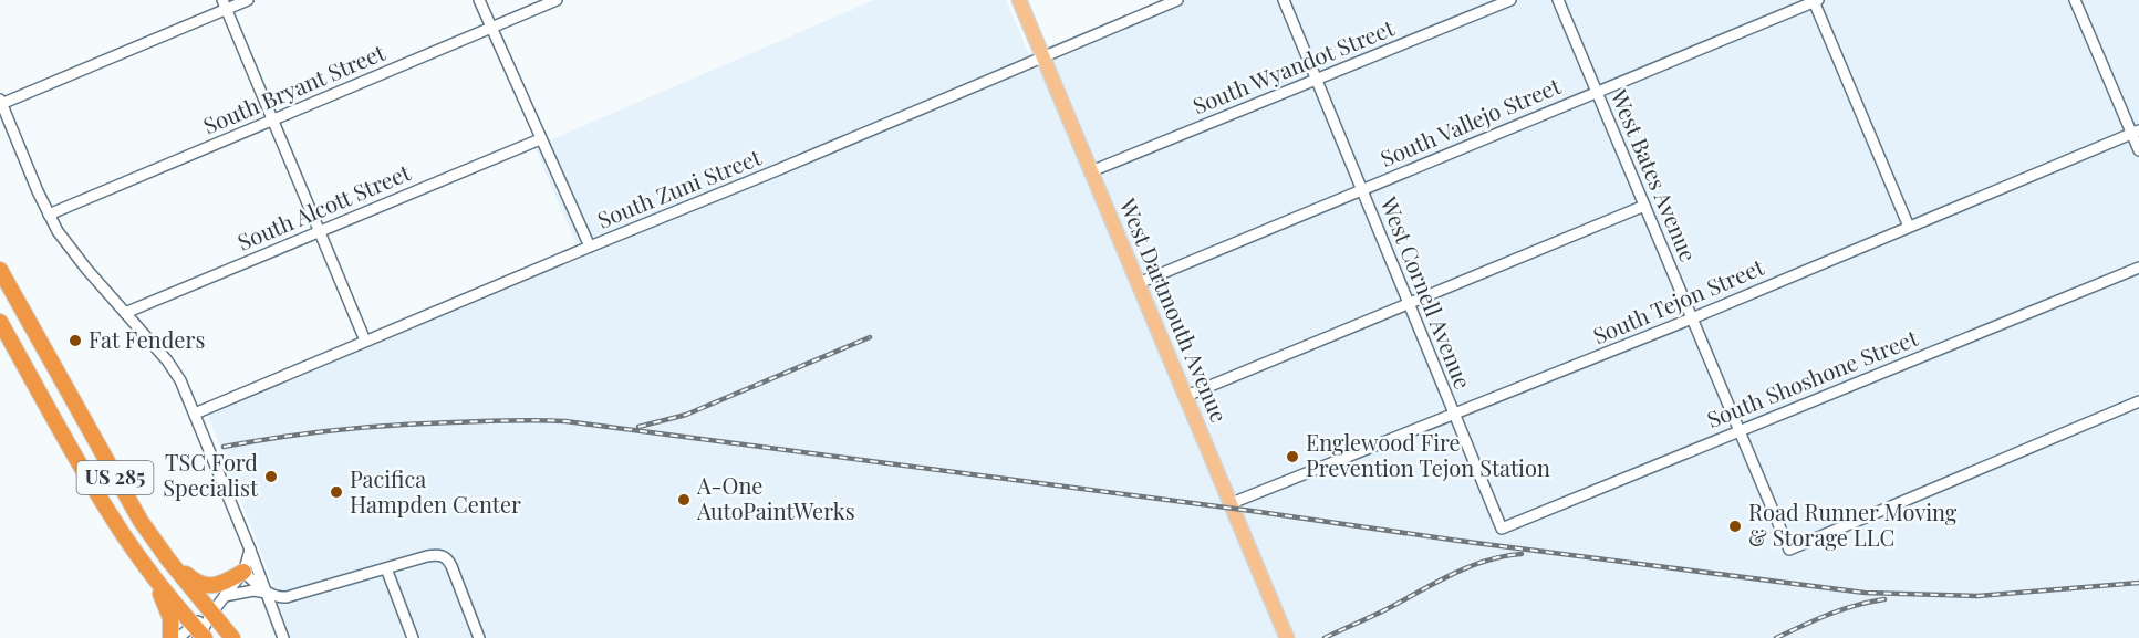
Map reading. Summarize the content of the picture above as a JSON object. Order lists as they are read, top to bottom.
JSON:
{
  "streets": {
    "highway": ["US 285"],
    "main road": ["West Dartmouth Avenue"],
    "street": [
      "South Wyandot Street",
      "South Bryant Street",
      "South Vallejo Street",
      "West Bates Avenue",
      "South Zuni Street",
      "South Alcott Street",
      "West Cornell Avenue",
      "South Tejon Street",
      "South Shoshone Street"
    ]
  },
  "crossings": [
    ["South Wyandot Street", "West Cornell Avenue"],
    ["South Wyandot Street", "West Dartmouth Avenue"],
    ["South Vallejo Street", "West Bates Avenue"],
    ["South Vallejo Street", "West Cornell Avenue"],
    ["South Vallejo Street", "West Dartmouth Avenue"],
    ["West Bates Avenue", "South Tejon Street"],
    ["West Bates Avenue", "South Shoshone Street"],
    ["South Zuni Street", "West Dartmouth Avenue"],
    ["West Cornell Avenue", "South Tejon Street"],
    ["West Cornell Avenue", "South Shoshone Street"],
    ["South Tejon Street", "West Dartmouth Avenue"]
  ],
  "places": [
    "Fat Fenders",
    "Englewood Fire Prevention Tejon Station",
    "TSC Ford Specialist",
    "Pacifica Hampden Center",
    "A-One AutoPaintWerks",
    "Road Runner Moving & Storage LLC"
  ]
}
